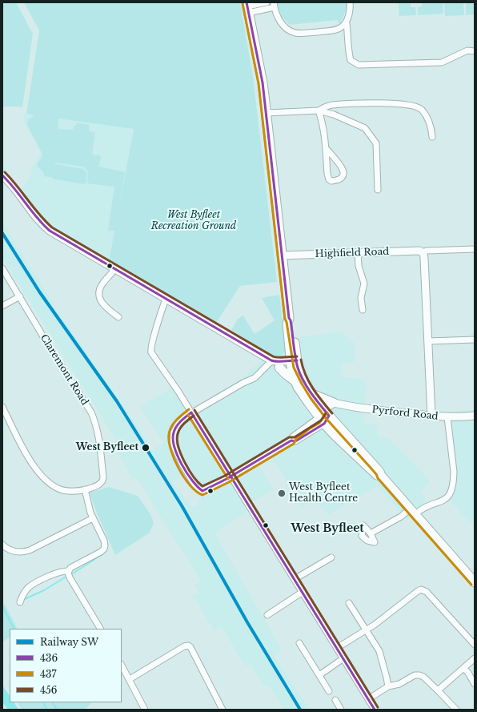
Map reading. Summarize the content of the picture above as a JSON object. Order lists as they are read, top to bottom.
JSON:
{
  "streets": {
    "street": ["Highfield Road", "Claremont Road", "Pyrford Road"]
  },
  "districts": ["West Byfleet"],
  "parks": ["West Byfleet Recreation Ground"],
  "places": ["West Byfleet", "West Byfleet Health Centre"],
  "lines": [
    "transit line 436",
    "transit line 437",
    "transit line 456",
    "rail line SW"
  ],
  "legend": [
    "Railway SW",
    "436",
    "437",
    "456"
  ]
}
